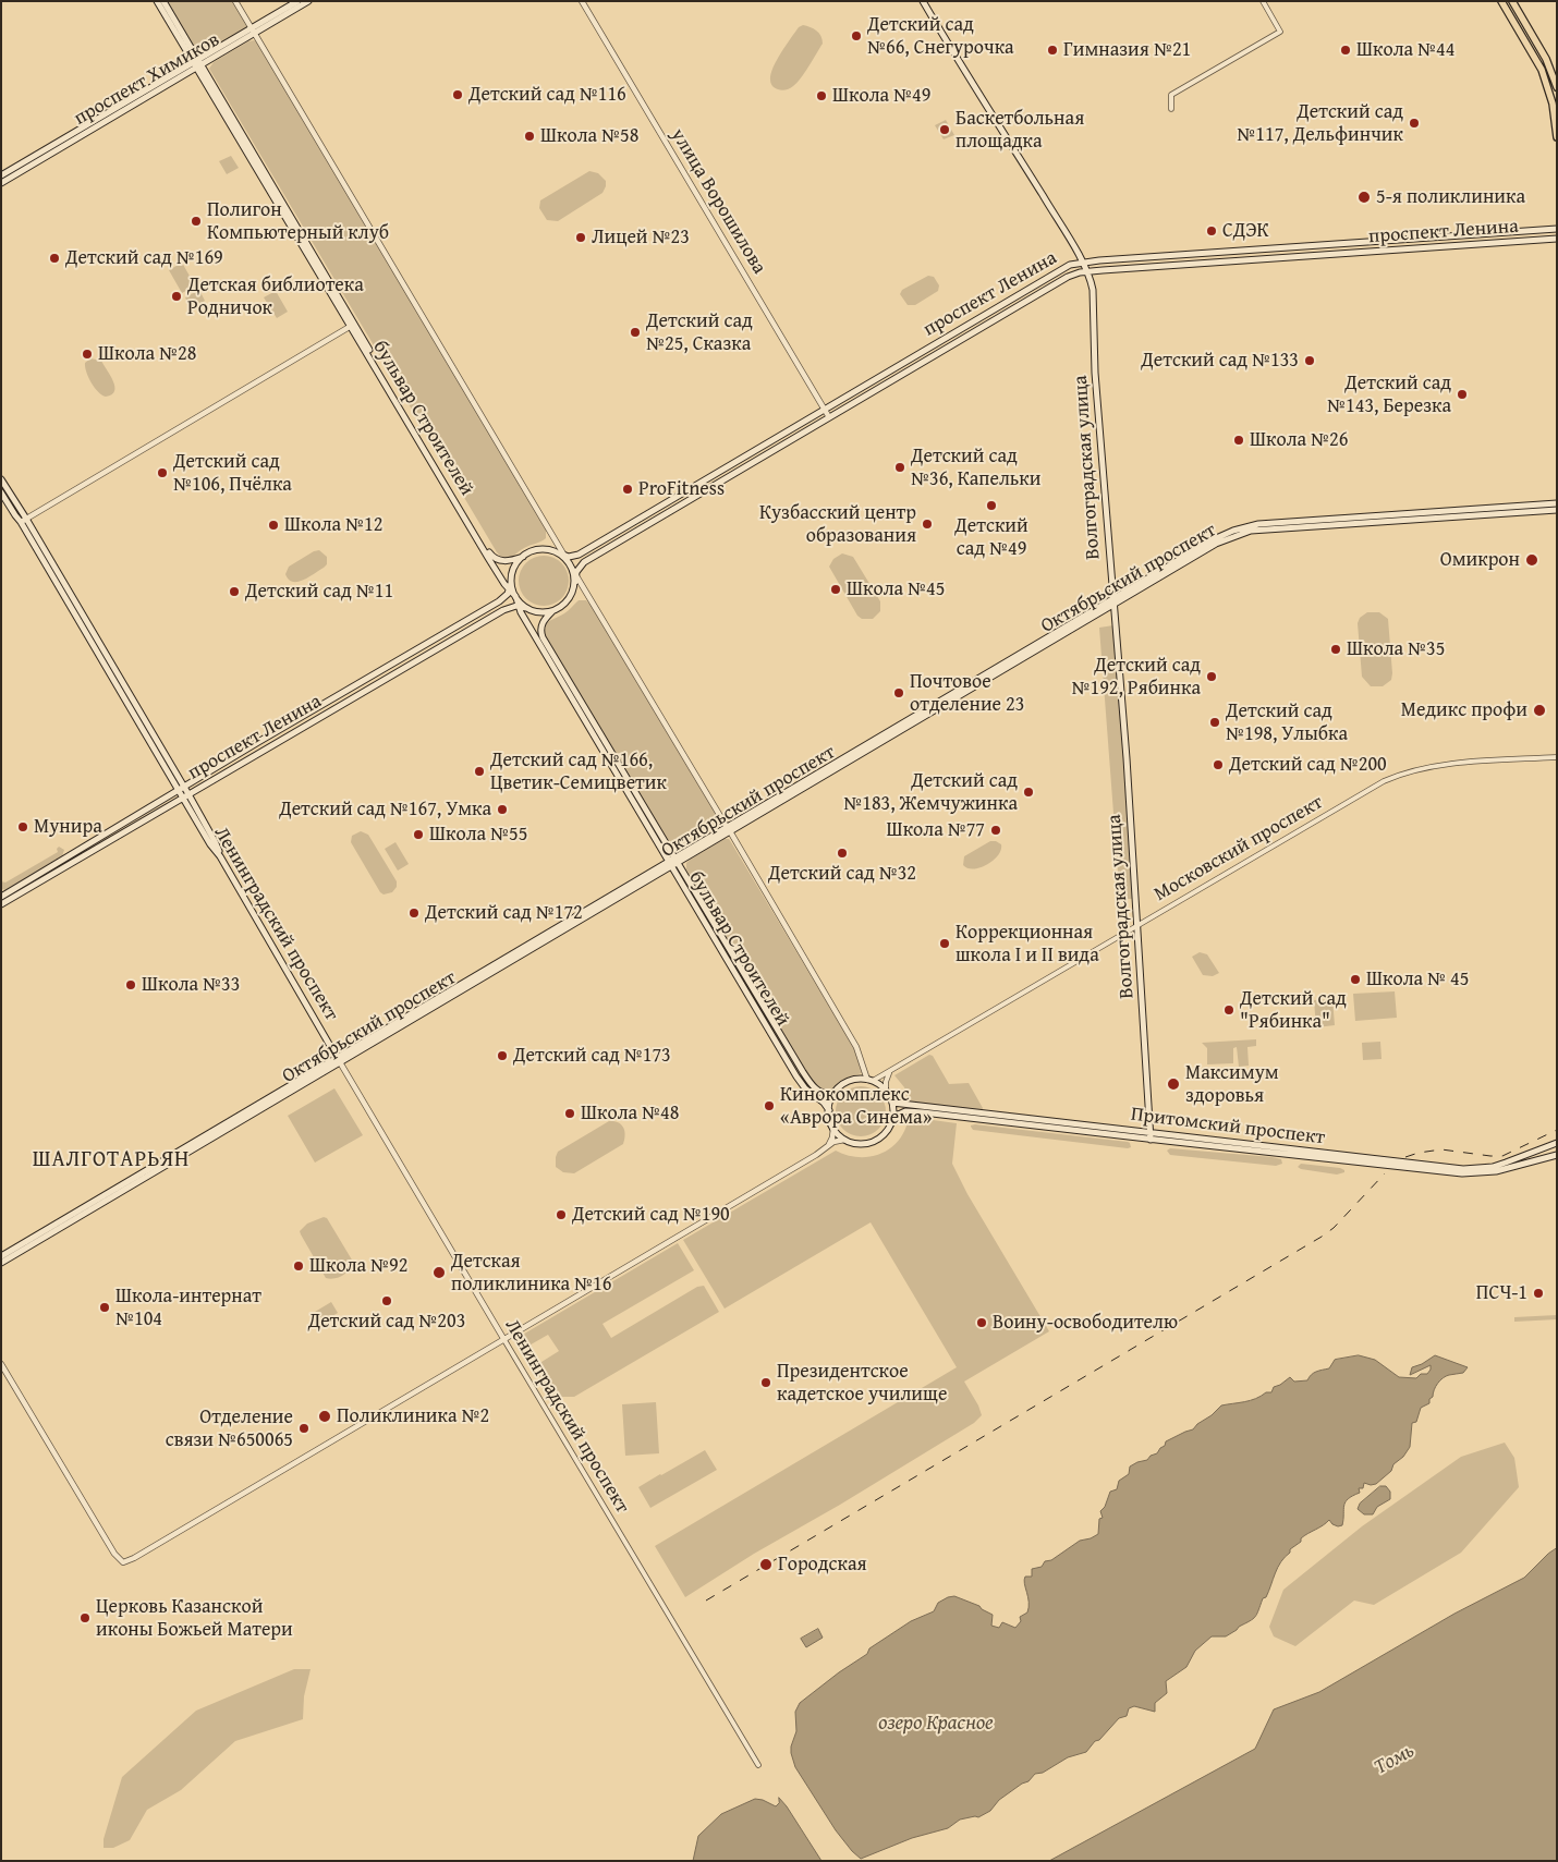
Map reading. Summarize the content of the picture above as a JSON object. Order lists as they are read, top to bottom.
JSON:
{
  "streets": {
    "main road": [
      "проспект Химиков",
      "проспект Ленина",
      "бульвар Строителей",
      "Волгоградская улица",
      "Октябрьский проспект",
      "Ленинградский проспект",
      "Притомский проспект"
    ],
    "street": ["улица Ворошилова", "Московский проспект"]
  },
  "crossings": [
    ["проспект Химиков", "бульвар Строителей"],
    ["улица Ворошилова", "проспект Ленина"],
    ["проспект Ленина", "бульвар Строителей"],
    ["проспект Ленина", "Волгоградская улица"],
    ["проспект Ленина", "Ленинградский проспект"],
    ["бульвар Строителей", "Октябрьский проспект"],
    ["бульвар Строителей", "Московский проспект"],
    ["бульвар Строителей", "Притомский проспект"],
    ["Волгоградская улица", "Октябрьский проспект"],
    ["Волгоградская улица", "Московский проспект"],
    ["Волгоградская улица", "Притомский проспект"],
    ["Октябрьский проспект", "Ленинградский проспект"],
    ["Московский проспект", "Притомский проспект"]
  ],
  "districts": ["ШАЛГОТАРЬЯН"],
  "water": ["озеро Красное", "Томь"],
  "places": [
    "Детский сад №66, Снегурочка",
    "Гимназия №21",
    "Школа №44",
    "Детский сад №116",
    "Школа №49",
    "Детский сад №117, Дельфинчик",
    "Баскетбольная площадка",
    "Школа №58",
    "5-я поликлиника",
    "Полигон Компьютерный клуб",
    "СДЭК",
    "Лицей №23",
    "Детский сад №169",
    "Детская библиотека Родничок",
    "Детский сад №25, Сказка",
    "Школа №28",
    "Детский сад №133",
    "Детский сад №143, Березка",
    "Школа №26",
    "Детский сад №36, Капельки",
    "Детский сад №106, Пчёлка",
    "ProFitness",
    "Детский сад №49",
    "Кузбасский центр образования",
    "Школа №12",
    "Омикрон",
    "Школа №45",
    "Детский сад №11",
    "Школа №35",
    "Детский сад №192, Рябинка",
    "Почтовое отделение 23",
    "Медикс профи",
    "Детский сад №198, Улыбка",
    "Детский сад №200",
    "Детский сад №166, Цветик-Семицветик",
    "Детский сад №183, Жемчужинка",
    "Детский сад №167, Умка",
    "Мунира",
    "Школа №77",
    "Школа №55",
    "Детский сад №32",
    "Детский сад №172",
    "Коррекционная школа I и II вида",
    "Школа № 45",
    "Школа №33",
    "Детский сад \"Рябинка\"",
    "Детский сад №173",
    "Максимум здоровья",
    "Кинокомплекс «Аврора Синема»",
    "Школа №48",
    "Детский сад №190",
    "Школа №92",
    "Детская поликлиника №16",
    "ПСЧ-1",
    "Детский сад №203",
    "Школа-интернат №104",
    "Воину-освободителю",
    "Президентское кадетское училище",
    "Поликлиника №2",
    "Отделение связи №650065",
    "Городская",
    "Церковь Казанской иконы Божьей Матери"
  ]
}
